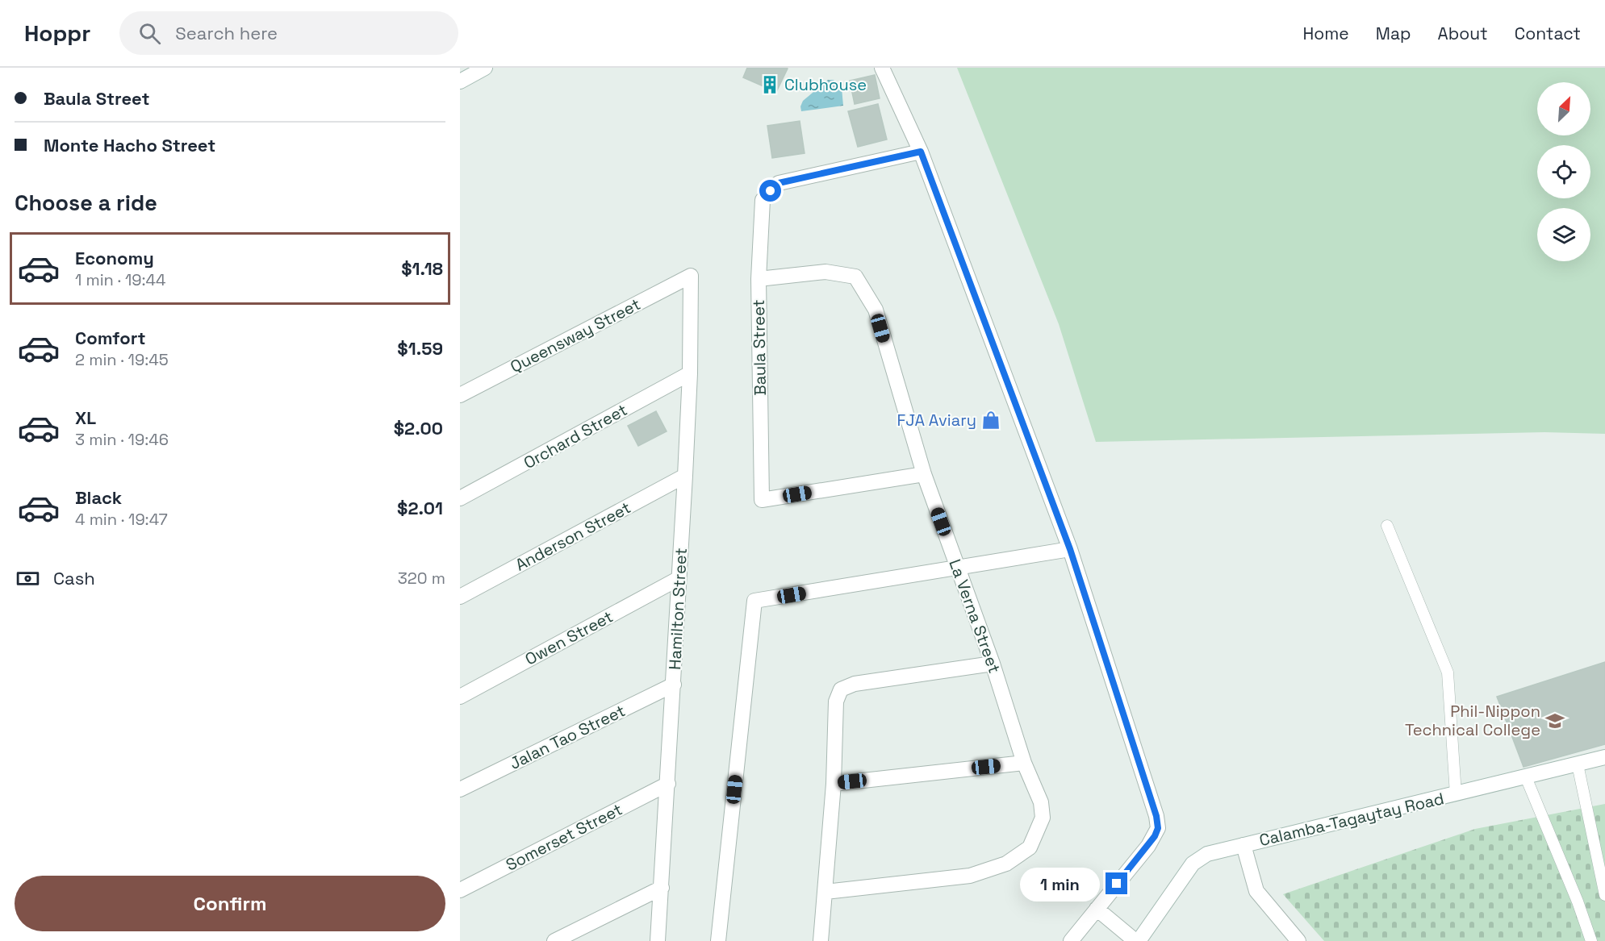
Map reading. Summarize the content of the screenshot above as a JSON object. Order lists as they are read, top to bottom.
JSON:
{
  "streets": {
    "street": [
      "Queensway Street",
      "Baula Street",
      "Orchard Street",
      "Anderson Street",
      "Hamilton Street",
      "La Verna Street",
      "Owen Street",
      "Jalan Tao Street",
      "Calamba-Tagaytay Road",
      "Somerset Street"
    ]
  },
  "crossings": [
    ["Queensway Street", "Hamilton Street"],
    ["Baula Street", "La Verna Street"],
    ["Orchard Street", "Hamilton Street"],
    ["Anderson Street", "Hamilton Street"],
    ["Hamilton Street", "Owen Street"],
    ["Hamilton Street", "Jalan Tao Street"],
    ["Hamilton Street", "Somerset Street"]
  ],
  "places": {
    "building": ["Clubhouse"],
    "shop": ["FJA Aviary"],
    "school or university": ["Phil-Nippon Technical College"]
  },
  "north": "top right",
  "page": {
    "header": "Hoppr",
    "search": "Search here",
    "nav": [
      "Home",
      "Map",
      "About",
      "Contact"
    ],
    "banner": ["Baula Street", "Monte Hacho Street"],
    "heading": "Choose a ride",
    "list": [
      {
        "name": "Economy",
        "note": "1 min · 19:44",
        "value": "$1.18"
      },
      {
        "name": "Comfort",
        "note": "2 min · 19:45",
        "value": "$1.59"
      },
      {
        "name": "XL",
        "note": "3 min · 19:46",
        "value": "$2.00"
      },
      {
        "name": "Black",
        "note": "4 min · 19:47",
        "value": "$2.01"
      }
    ],
    "pay": ["Cash", "320 m"],
    "buttons": "Confirm",
    "bubble": "1 min"
  }
}
